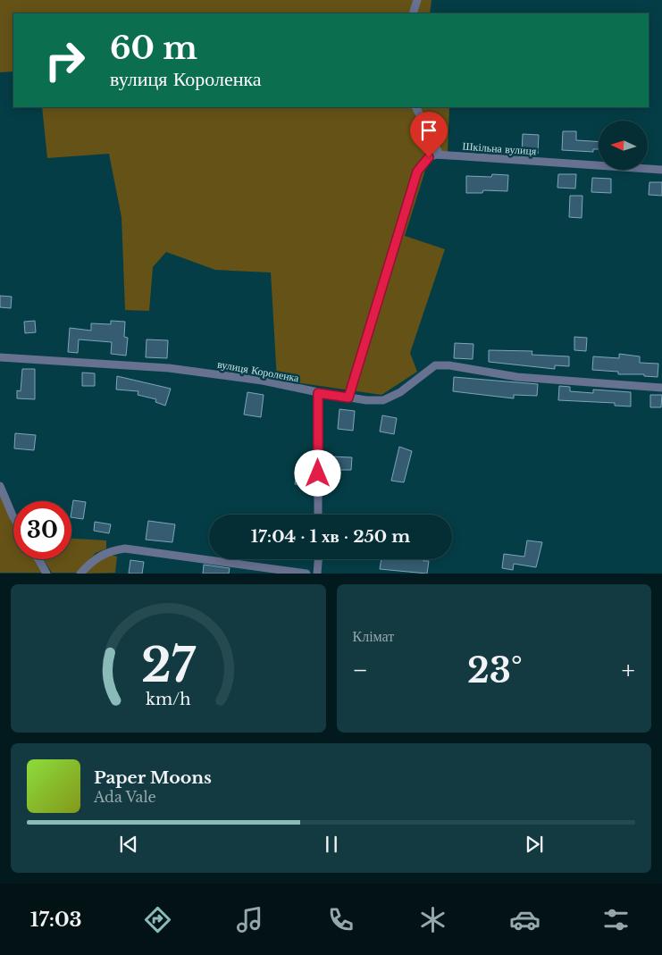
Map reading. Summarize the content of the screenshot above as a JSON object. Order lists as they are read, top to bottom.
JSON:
{
  "streets": {
    "street": ["Шкільна вулиця", "вулиця Короленка"]
  },
  "north": "left",
  "page": {
    "turn": ["60 m", "вулиця Короленка"],
    "limit": "30",
    "trip": "17:04 · 1 хв · 250 m",
    "tile": "Клімат",
    "heat": ["−", "23°", "+"],
    "song": ["Paper Moons", "Ada Vale"],
    "tabs": "17:03",
    "gauge": ["27", "km/h"]
  }
}
